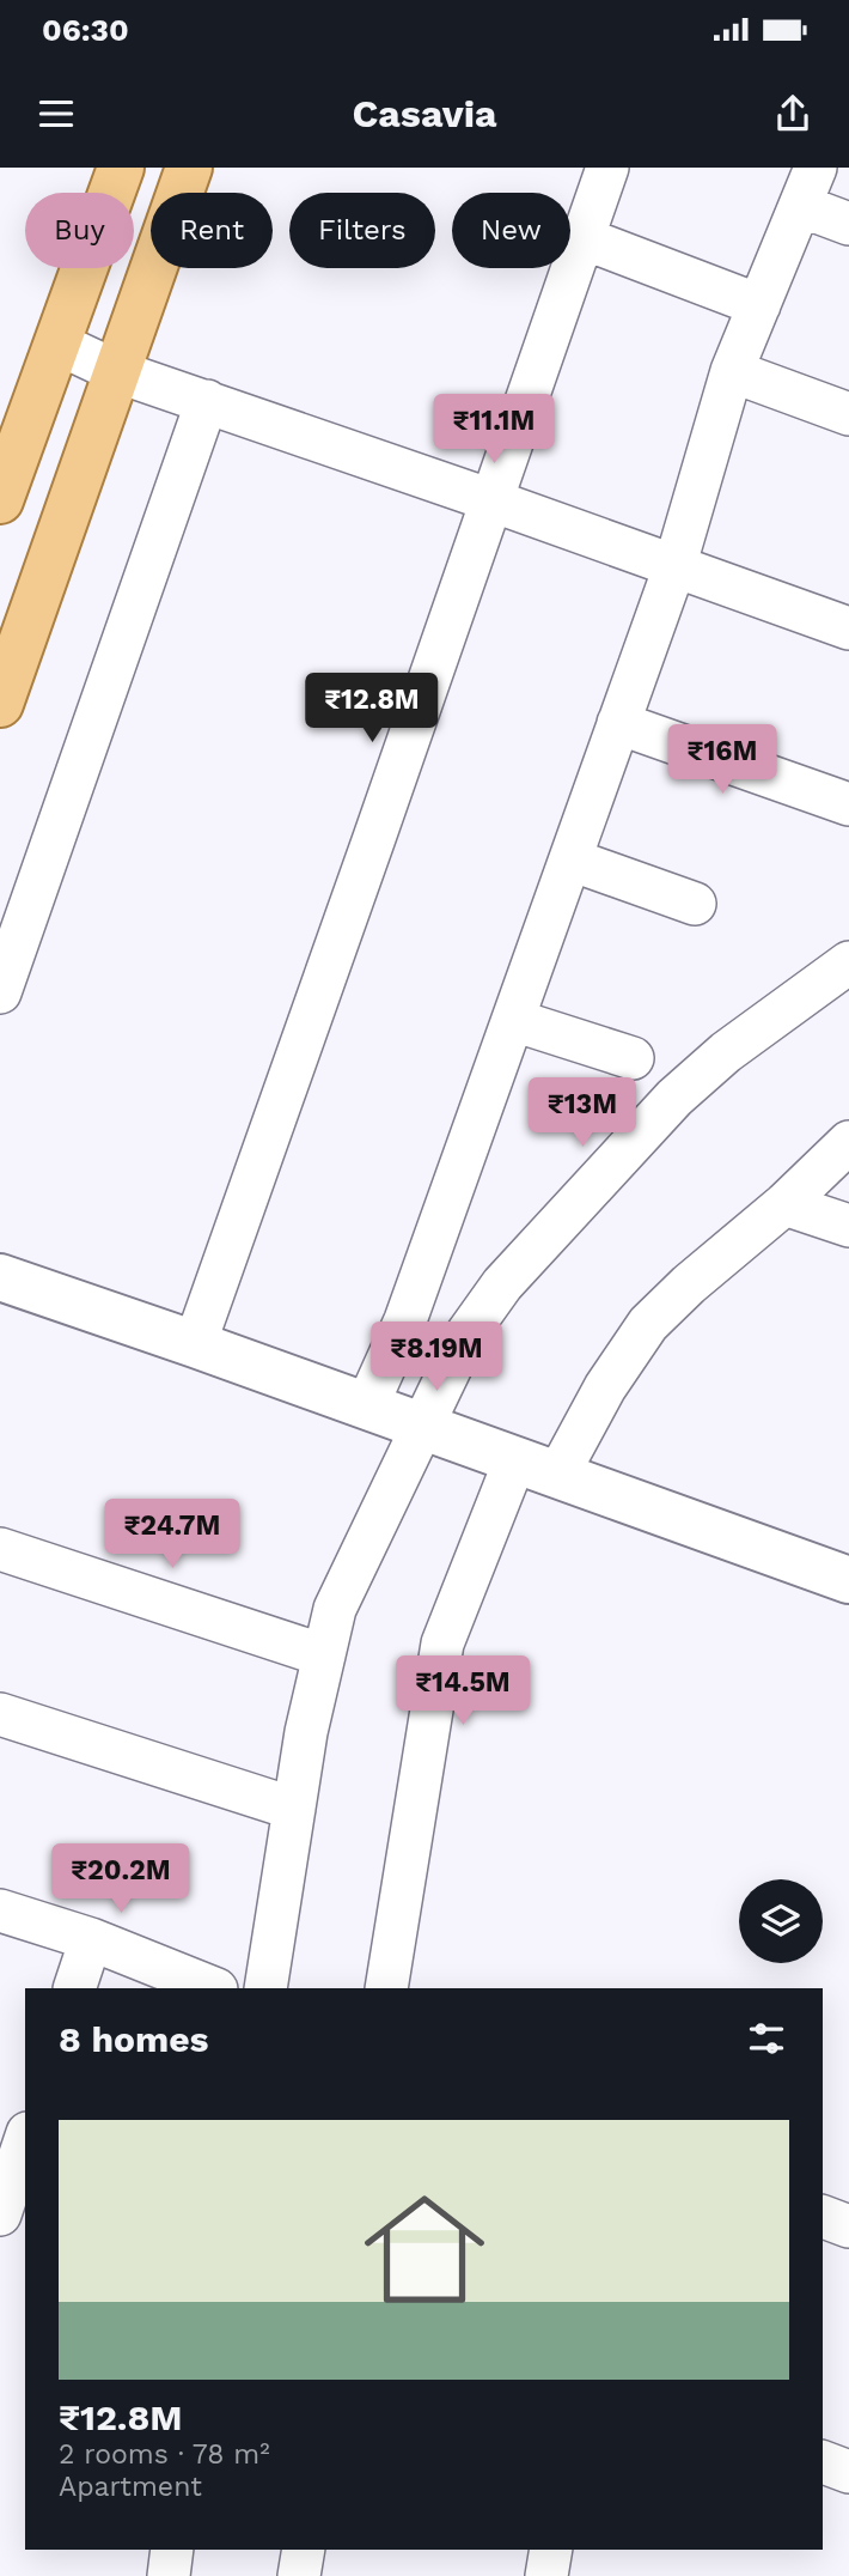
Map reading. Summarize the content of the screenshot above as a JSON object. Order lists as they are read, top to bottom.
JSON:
{
  "page": {
    "status": "06:30",
    "header": "Casavia",
    "chip": [
      "Buy",
      "Rent",
      "Filters",
      "New"
    ],
    "price": [
      "₹11.1M",
      "₹12.8M",
      "₹16M",
      "₹13M",
      "₹8.19M",
      "₹24.7M",
      "₹14.5M",
      "₹20.2M"
    ],
    "heading": "8 homes",
    "list": [
      {
        "name": "₹12.8M",
        "note": "2 rooms · 78 m² · Apartment"
      }
    ]
  }
}
